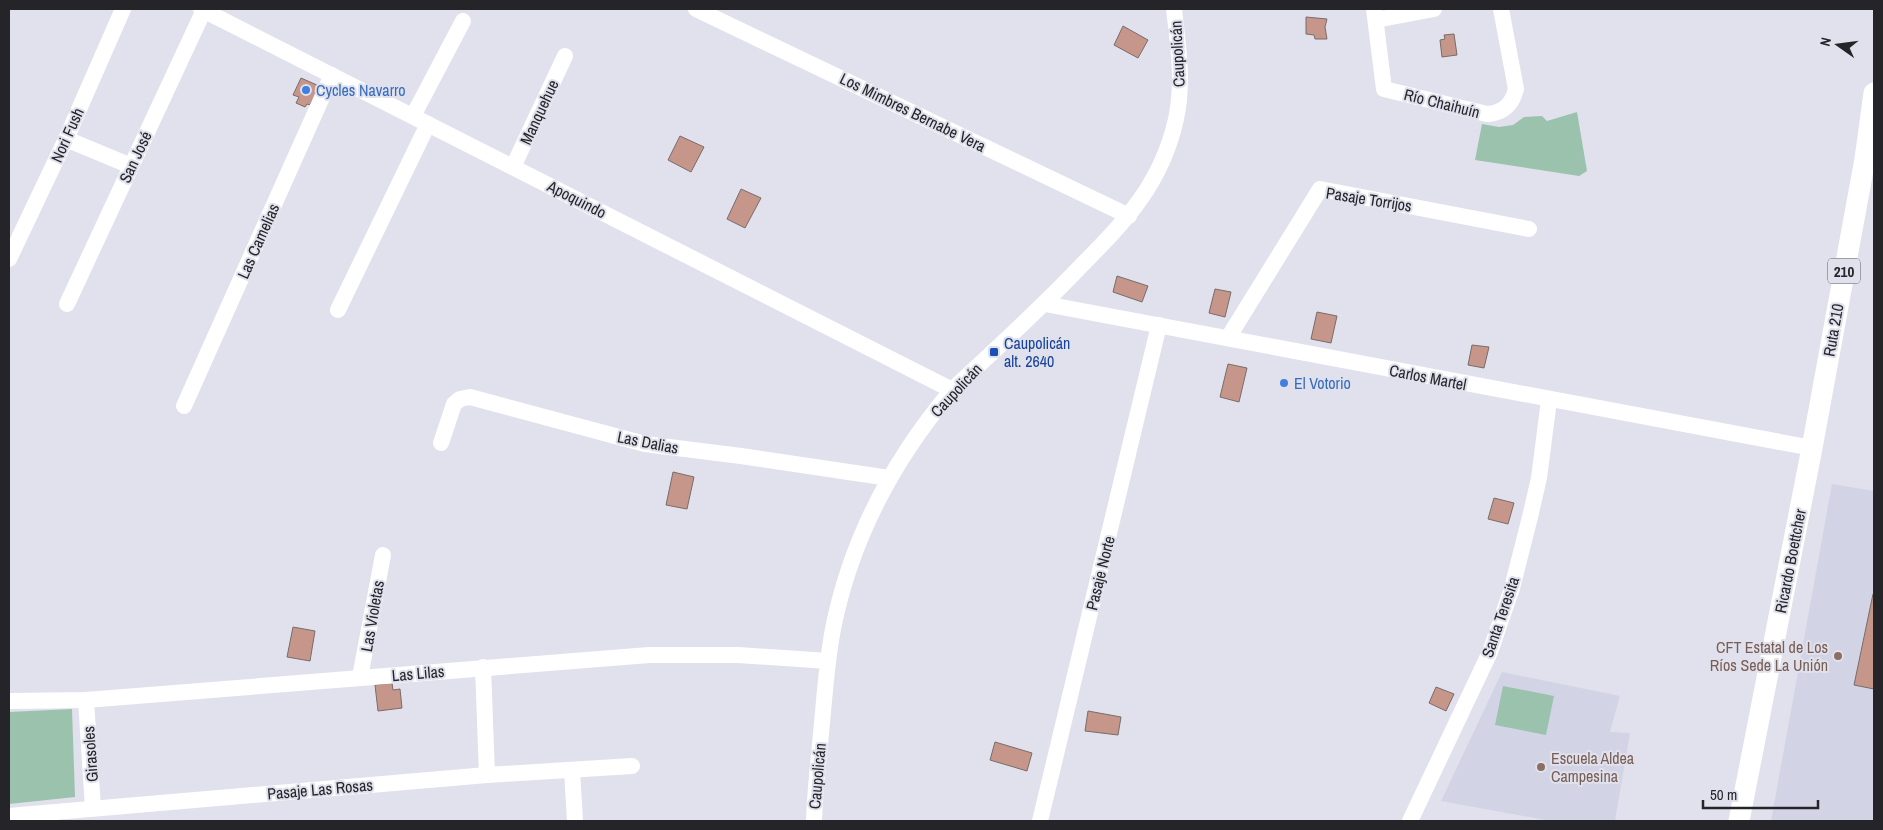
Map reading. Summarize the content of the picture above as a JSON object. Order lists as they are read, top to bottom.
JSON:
{
  "streets": {
    "main road": ["210", "Ruta 210", "Ricardo Boettcher"],
    "street": [
      "Caupolicán",
      "Río Chaihuín",
      "Manquehue",
      "Los Mimbres Bernabe Vera",
      "Nori Fush",
      "San José",
      "Apoquindo",
      "Pasaje Torrijos",
      "Las Camelias",
      "Carlos Martel",
      "Las Dalias",
      "Pasaje Norte",
      "Las Violetas",
      "Santa Teresita",
      "Las Lilas",
      "Girasoles",
      "Pasaje Las Rosas"
    ]
  },
  "crossings": [
    ["Caupolicán", "Los Mimbres Bernabe Vera"],
    ["Caupolicán", "Apoquindo"],
    ["Caupolicán", "Carlos Martel"],
    ["Caupolicán", "Las Dalias"],
    ["Caupolicán", "Las Lilas"],
    ["Manquehue", "Apoquindo"],
    ["San José", "Apoquindo"],
    ["Apoquindo", "Las Camelias"],
    ["Pasaje Torrijos", "Carlos Martel"],
    ["Ruta 210", "Carlos Martel"],
    ["Ruta 210", "Ricardo Boettcher"],
    ["Carlos Martel", "Ricardo Boettcher"],
    ["Carlos Martel", "Pasaje Norte"],
    ["Carlos Martel", "Santa Teresita"],
    ["Las Violetas", "Las Lilas"],
    ["Las Lilas", "Girasoles"],
    ["Girasoles", "Pasaje Las Rosas"]
  ],
  "places": {
    "other": [
      "Cycles Navarro",
      "El Votorio",
      "CFT Estatal de Los Ríos Sede La Unión",
      "Escuela Aldea Campesina"
    ],
    "transit": ["Caupolicán alt. 2640"]
  },
  "scale_bar": "50 m",
  "north": "left"
}
